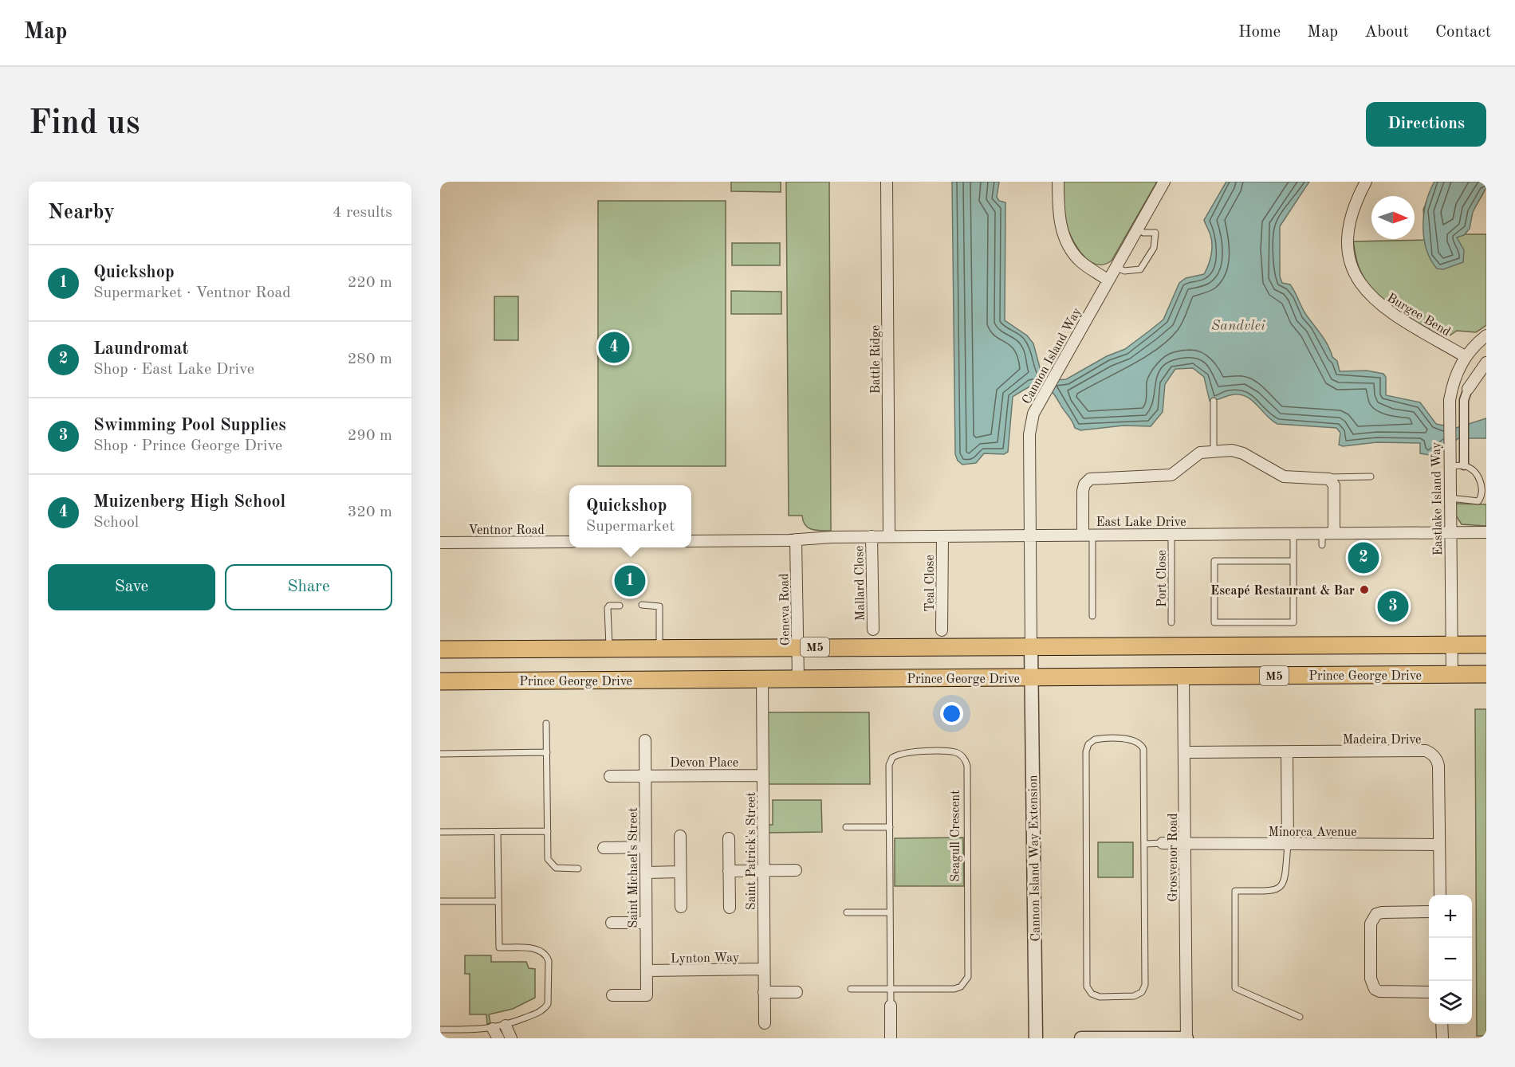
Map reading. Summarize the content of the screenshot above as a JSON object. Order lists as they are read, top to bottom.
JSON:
{
  "streets": {
    "main road": ["M5", "Prince George Drive"],
    "street": [
      "Burgee Bend",
      "Cannon Island Way",
      "Battle Ridge",
      "Eastlake Island Way",
      "East Lake Drive",
      "Ventnor Road",
      "Mallard Close",
      "Teal Close",
      "Geneva Road",
      "Madeira Drive",
      "Devon Place",
      "Minorca Avenue",
      "Seagull Crescent",
      "Saint Patrick's Street",
      "Grosvenor Road",
      "Cannon Island Way Extension",
      "Saint Michael's Street",
      "Lynton Way"
    ],
    "lane": ["Port Close"]
  },
  "crossings": [
    ["Burgee Bend", "Eastlake Island Way"],
    ["Cannon Island Way", "East Lake Drive"],
    ["Cannon Island Way", "M5"],
    ["Cannon Island Way", "Cannon Island Way Extension"],
    ["Battle Ridge", "East Lake Drive"],
    ["Eastlake Island Way", "East Lake Drive"],
    ["Eastlake Island Way", "M5"],
    ["Eastlake Island Way", "Prince George Drive"],
    ["East Lake Drive", "Port Close"],
    ["East Lake Drive", "Mallard Close"],
    ["East Lake Drive", "Teal Close"],
    ["East Lake Drive", "Geneva Road"],
    ["Geneva Road", "M5"],
    ["Geneva Road", "Prince George Drive"],
    ["M5", "Cannon Island Way Extension"],
    ["Prince George Drive", "Saint Patrick's Street"],
    ["Prince George Drive", "Grosvenor Road"],
    ["Prince George Drive", "Cannon Island Way Extension"],
    ["Madeira Drive", "Minorca Avenue"],
    ["Madeira Drive", "Grosvenor Road"],
    ["Devon Place", "Saint Patrick's Street"],
    ["Devon Place", "Saint Michael's Street"],
    ["Minorca Avenue", "Grosvenor Road"],
    ["Saint Patrick's Street", "Lynton Way"],
    ["Saint Michael's Street", "Lynton Way"]
  ],
  "water": ["Sandvlei"],
  "places": ["Escapé Restaurant & Bar"],
  "north": "right",
  "page": {
    "header": "Map",
    "nav": [
      "Home",
      "Map",
      "About",
      "Contact"
    ],
    "buttons": [
      "Directions",
      ["Save", "Share"]
    ],
    "title": "Find us",
    "heading": ["Nearby", "4 results"],
    "list": [
      {
        "mark": "1",
        "name": "Quickshop",
        "note": "Supermarket · Ventnor Road",
        "value": "220 m"
      },
      {
        "mark": "2",
        "name": "Laundromat",
        "note": "Shop · East Lake Drive",
        "value": "280 m"
      },
      {
        "mark": "3",
        "name": "Swimming Pool Supplies",
        "note": "Shop · Prince George Drive",
        "value": "290 m"
      },
      {
        "mark": "4",
        "name": "Muizenberg High School",
        "note": "School",
        "value": "320 m"
      }
    ],
    "pins": [
      "4",
      "2",
      "1",
      "3"
    ],
    "popup": ["Quickshop", "Supermarket"],
    "map_buttons": ["+", "−"]
  }
}
